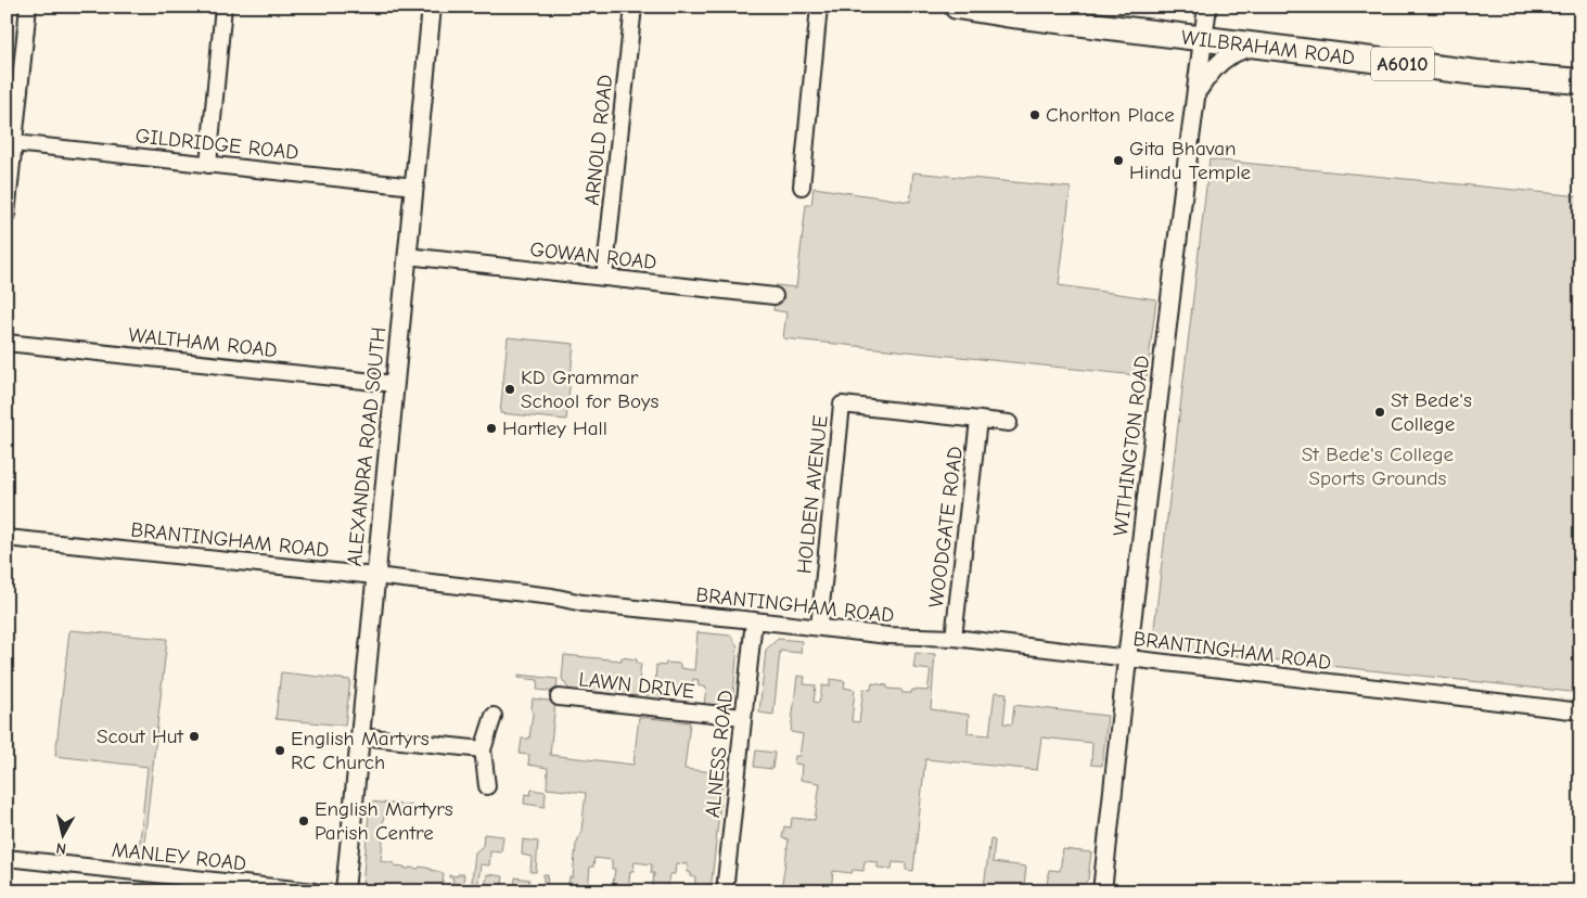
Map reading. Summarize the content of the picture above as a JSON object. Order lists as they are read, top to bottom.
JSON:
{
  "streets": {
    "highway": ["WILBRAHAM ROAD", "A6010"],
    "street": [
      "ARNOLD ROAD",
      "GILDRIDGE ROAD",
      "GOWAN ROAD",
      "WALTHAM ROAD",
      "WITHINGTON ROAD",
      "ALEXANDRA ROAD SOUTH",
      "HOLDEN AVENUE",
      "WOODGATE ROAD",
      "BRANTINGHAM ROAD",
      "LAWN DRIVE",
      "ALNESS ROAD",
      "MANLEY ROAD"
    ]
  },
  "crossings": [
    ["WILBRAHAM ROAD", "WITHINGTON ROAD"],
    ["ARNOLD ROAD", "GOWAN ROAD"],
    ["GILDRIDGE ROAD", "ALEXANDRA ROAD SOUTH"],
    ["GOWAN ROAD", "ALEXANDRA ROAD SOUTH"],
    ["WALTHAM ROAD", "ALEXANDRA ROAD SOUTH"],
    ["WITHINGTON ROAD", "BRANTINGHAM ROAD"],
    ["ALEXANDRA ROAD SOUTH", "BRANTINGHAM ROAD"],
    ["HOLDEN AVENUE", "WOODGATE ROAD"],
    ["HOLDEN AVENUE", "BRANTINGHAM ROAD"],
    ["WOODGATE ROAD", "BRANTINGHAM ROAD"],
    ["BRANTINGHAM ROAD", "ALNESS ROAD"],
    ["LAWN DRIVE", "ALNESS ROAD"]
  ],
  "parks": ["St Bede's College Sports Grounds"],
  "places": [
    "Chorlton Place",
    "Gita Bhavan Hindu Temple",
    "KD Grammar School for Boys",
    "St Bede's College",
    "Hartley Hall",
    "Scout Hut",
    "English Martyrs RC Church",
    "English Martyrs Parish Centre"
  ],
  "north": "bottom"
}
